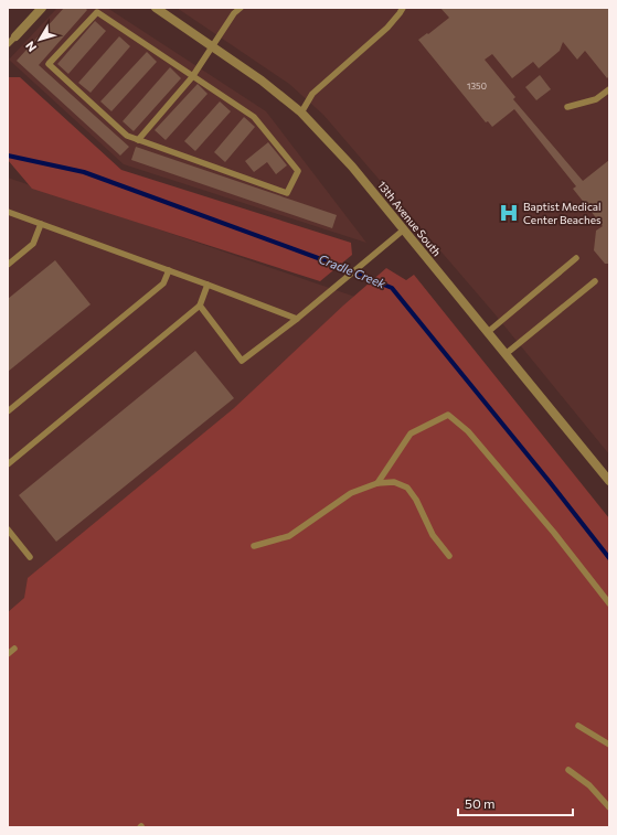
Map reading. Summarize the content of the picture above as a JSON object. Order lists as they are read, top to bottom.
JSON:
{
  "streets": {
    "street": ["13th Avenue South"]
  },
  "water": ["Cradle Creek"],
  "places": {
    "hospital": ["Baptist Medical Center Beaches"]
  },
  "house_numbers": ["1350"],
  "scale_bar": "50 m",
  "north": "bottom left"
}
